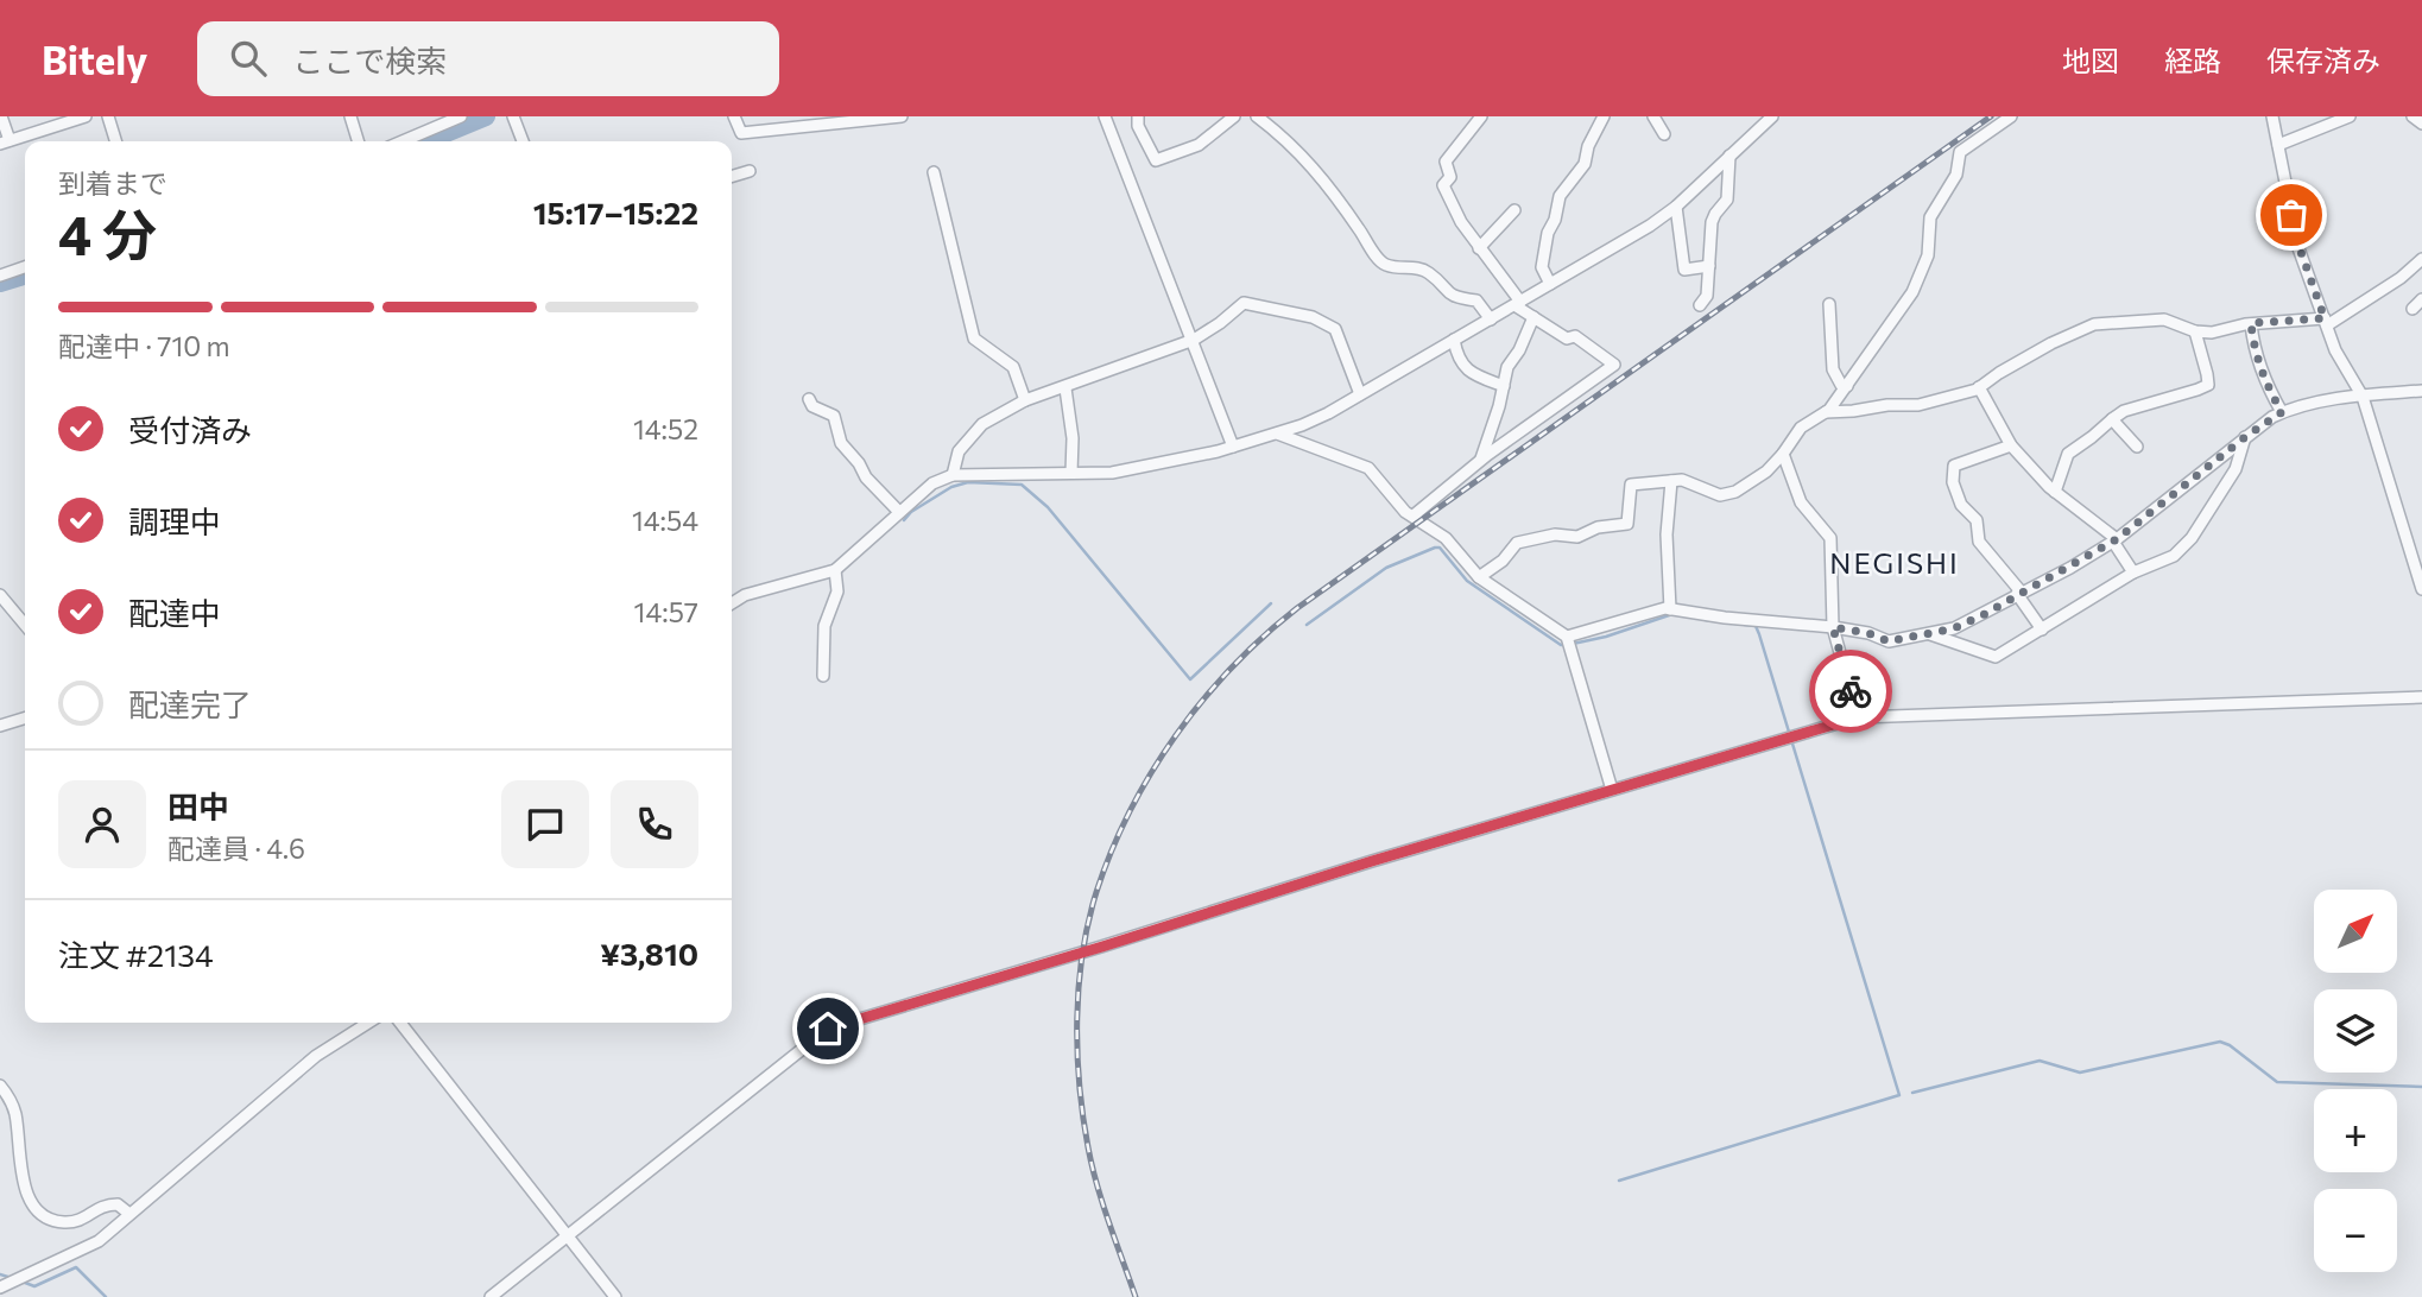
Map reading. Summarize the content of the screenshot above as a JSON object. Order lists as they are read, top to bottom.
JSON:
{
  "districts": ["NEGISHI"],
  "north": "top right",
  "page": {
    "header": "Bitely",
    "search": "ここで検索",
    "nav": ["地図", "経路", "保存済み"],
    "heading": ["4 分", "到着まで", "15:17–15:22"],
    "panel": [
      "田中",
      "配達員 · 4.6",
      "注文 #2134",
      "¥3,810"
    ],
    "bar": "配達中 · 710 m",
    "list": [
      ["受付済み", "14:52"],
      ["調理中", "14:54"],
      ["配達中", "14:57"],
      "配達完了"
    ],
    "map_buttons": ["+", "−"]
  }
}
